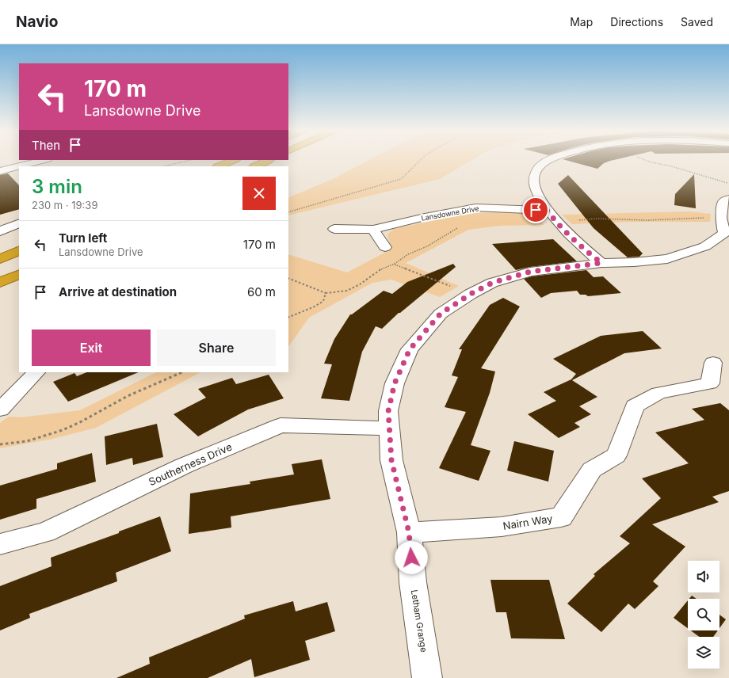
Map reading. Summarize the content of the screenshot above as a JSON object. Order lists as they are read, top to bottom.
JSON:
{
  "streets": {
    "street": [
      "Lansdowne Drive",
      "Southerness Drive",
      "Nairn Way",
      "Letham Grange"
    ]
  },
  "crossings": [
    ["Southerness Drive", "Letham Grange"],
    ["Nairn Way", "Letham Grange"]
  ],
  "page": {
    "header": "Navio",
    "nav": ["Map", "Directions", "Saved"],
    "turn": ["170 m", "Lansdowne Drive"],
    "then": "Then",
    "heading": ["3 min", "230 m · 19:39"],
    "list": [
      {
        "name": "Turn left",
        "note": "Lansdowne Drive",
        "value": "170 m"
      },
      {
        "name": "Arrive at destination",
        "value": "60 m"
      }
    ],
    "buttons": ["Exit", "Share"]
  }
}
